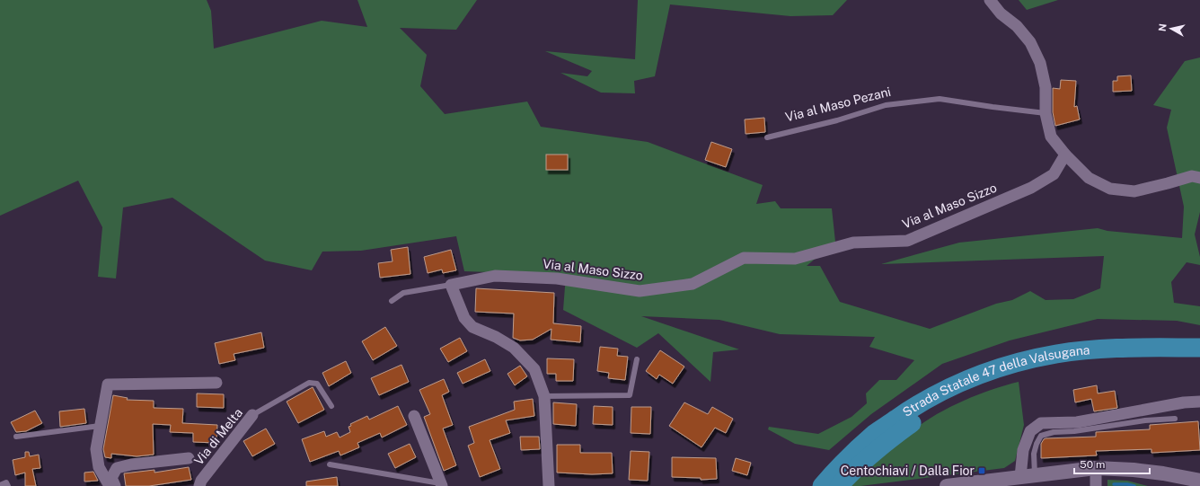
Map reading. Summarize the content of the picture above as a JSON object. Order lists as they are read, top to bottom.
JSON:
{
  "streets": {
    "highway": ["Strada Statale 47 della Valsugana"],
    "street": ["Via al Maso Sizzo", "Via di Melta"],
    "lane": ["Via al Maso Pezani"]
  },
  "places": {
    "transit": ["Centochiavi / Dalla Fior"]
  },
  "scale_bar": "50 m",
  "north": "left"
}
